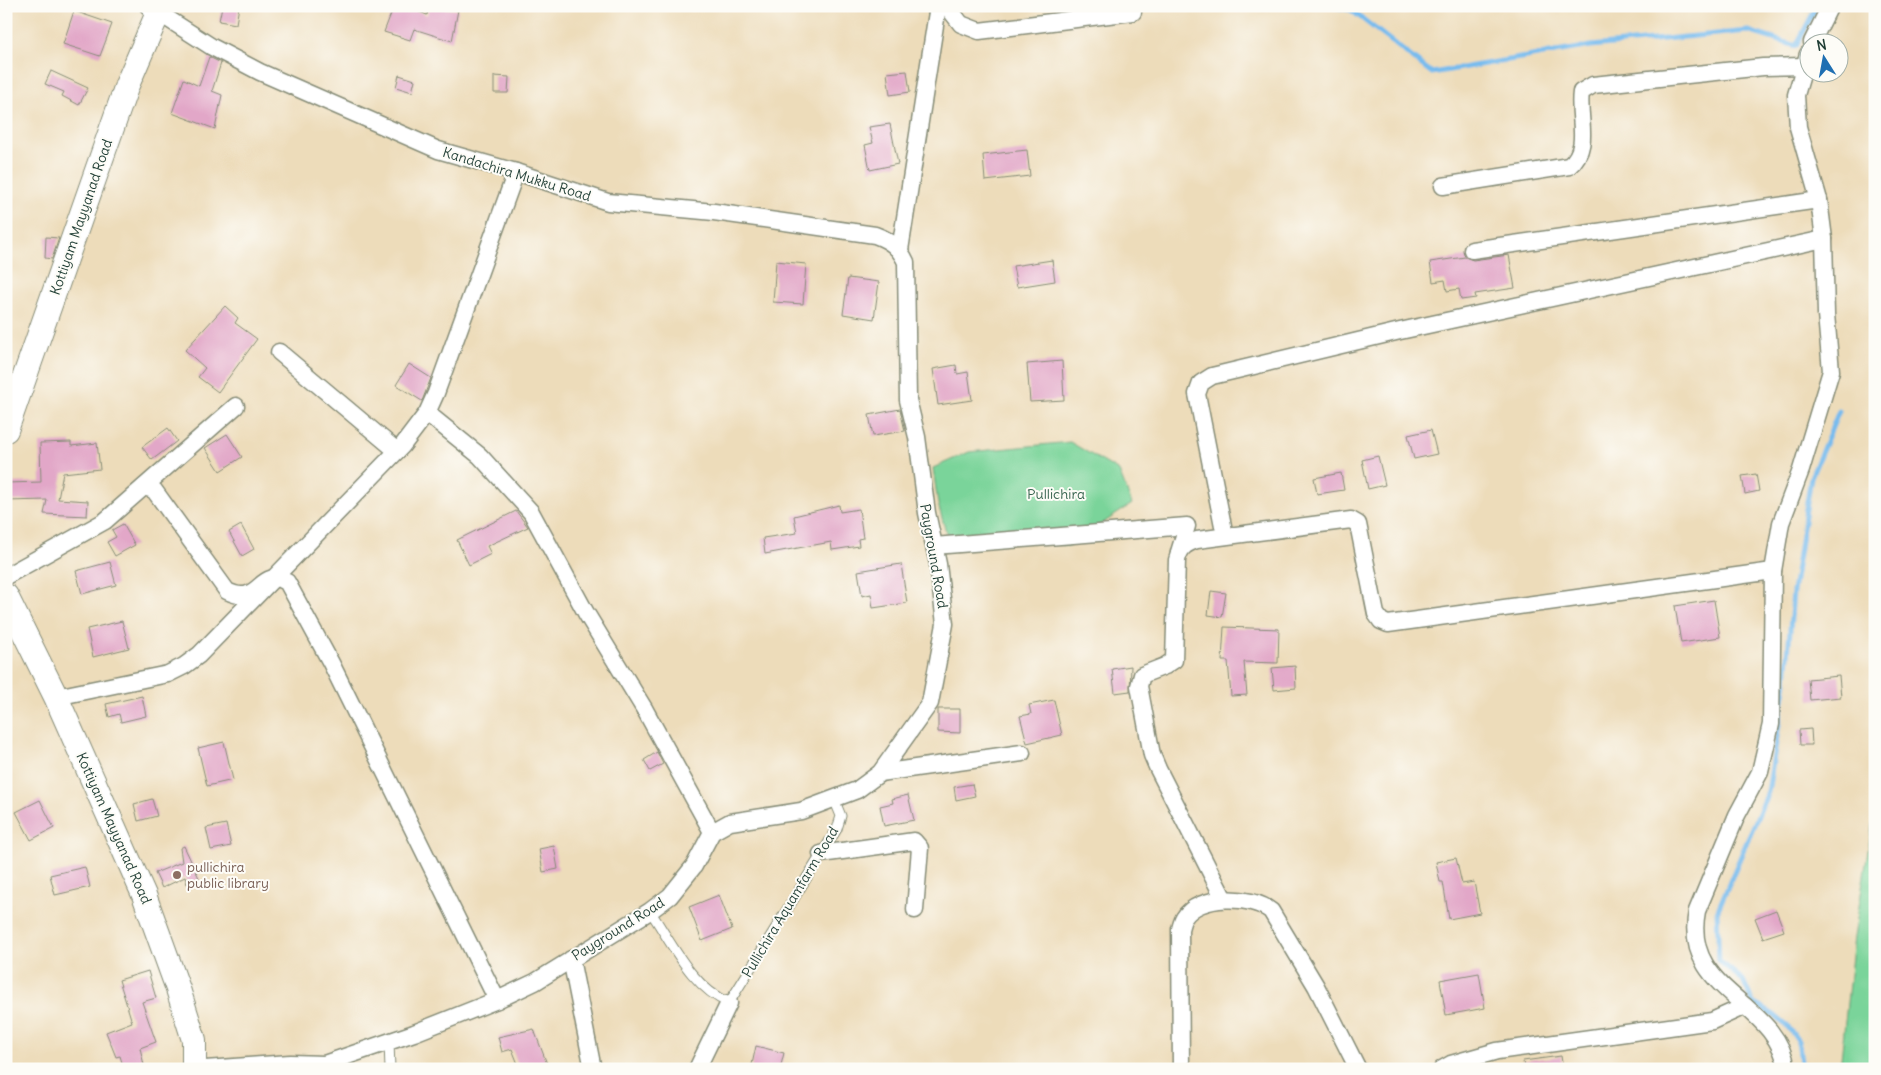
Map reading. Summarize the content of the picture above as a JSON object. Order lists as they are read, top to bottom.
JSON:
{
  "streets": {
    "main road": ["Kottiyam Mayyanad Road"],
    "street": ["Kandachira Mukku Road", "Payground Road", "Pullichira Aquamfarm Road"]
  },
  "crossings": [
    ["Kandachira Mukku Road", "Kottiyam Mayyanad Road"],
    ["Kandachira Mukku Road", "Payground Road"],
    ["Payground Road", "Pullichira Aquamfarm Road"]
  ],
  "parks": ["Pullichira"],
  "places": ["pullichira public library"],
  "north": "top"
}
